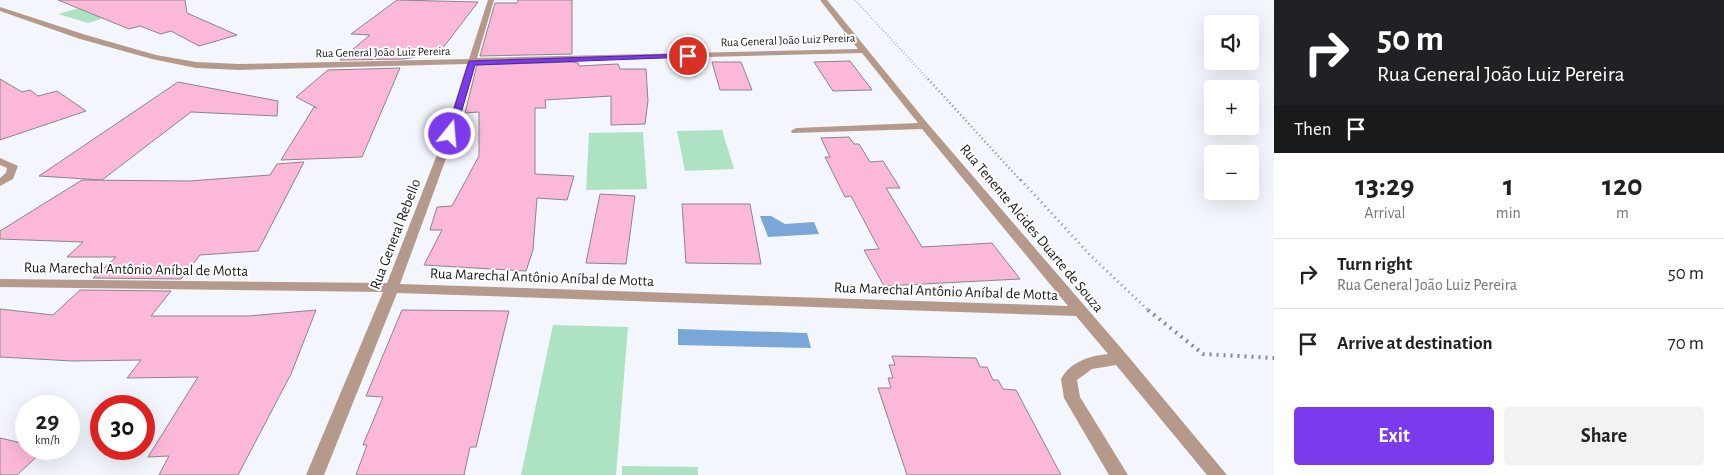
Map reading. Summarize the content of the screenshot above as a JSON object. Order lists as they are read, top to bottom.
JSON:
{
  "streets": {
    "street": [
      "Rua General João Luiz Pereira",
      "Rua Tenente Alcides Duarte de Souza",
      "Rua General Rebello",
      "Rua Marechal Antônio Aníbal de Motta"
    ]
  },
  "crossings": [
    ["Rua General João Luiz Pereira", "Rua Tenente Alcides Duarte de Souza"],
    ["Rua General João Luiz Pereira", "Rua General Rebello"],
    ["Rua Tenente Alcides Duarte de Souza", "Rua Marechal Antônio Aníbal de Motta"],
    ["Rua General Rebello", "Rua Marechal Antônio Aníbal de Motta"]
  ],
  "page": {
    "turn": ["50 m", "Rua General João Luiz Pereira"],
    "map_buttons": ["+", "−"],
    "then": "Then",
    "eta": [
      "13:29",
      "Arrival",
      "1",
      "min",
      "120",
      "m"
    ],
    "list": [
      {
        "name": "Turn right",
        "note": "Rua General João Luiz Pereira",
        "value": "50 m"
      },
      {
        "name": "Arrive at destination",
        "value": "70 m"
      }
    ],
    "speed": "29 km/h",
    "limit": "30",
    "buttons": ["Exit", "Share"]
  }
}
